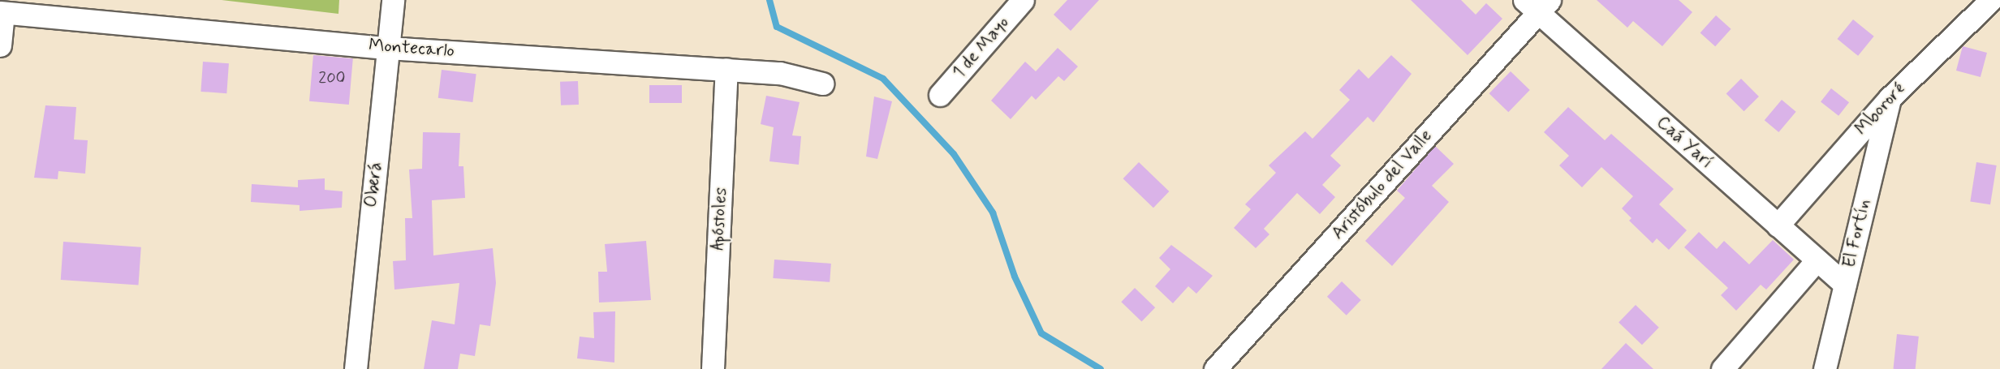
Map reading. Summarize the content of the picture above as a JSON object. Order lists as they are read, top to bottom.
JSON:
{
  "streets": {
    "street": [
      "1 de Mayo",
      "Montecarlo",
      "Mbororé",
      "Caá Yarí",
      "Oberá",
      "Aristóbulo del Valle",
      "Apóstoles",
      "El Fortín"
    ]
  },
  "crossings": [
    ["Montecarlo", "Oberá"],
    ["Montecarlo", "Apóstoles"],
    ["Mbororé", "Caá Yarí"],
    ["Mbororé", "El Fortín"],
    ["Caá Yarí", "Aristóbulo del Valle"],
    ["Caá Yarí", "El Fortín"]
  ],
  "house_numbers": ["200"]
}
